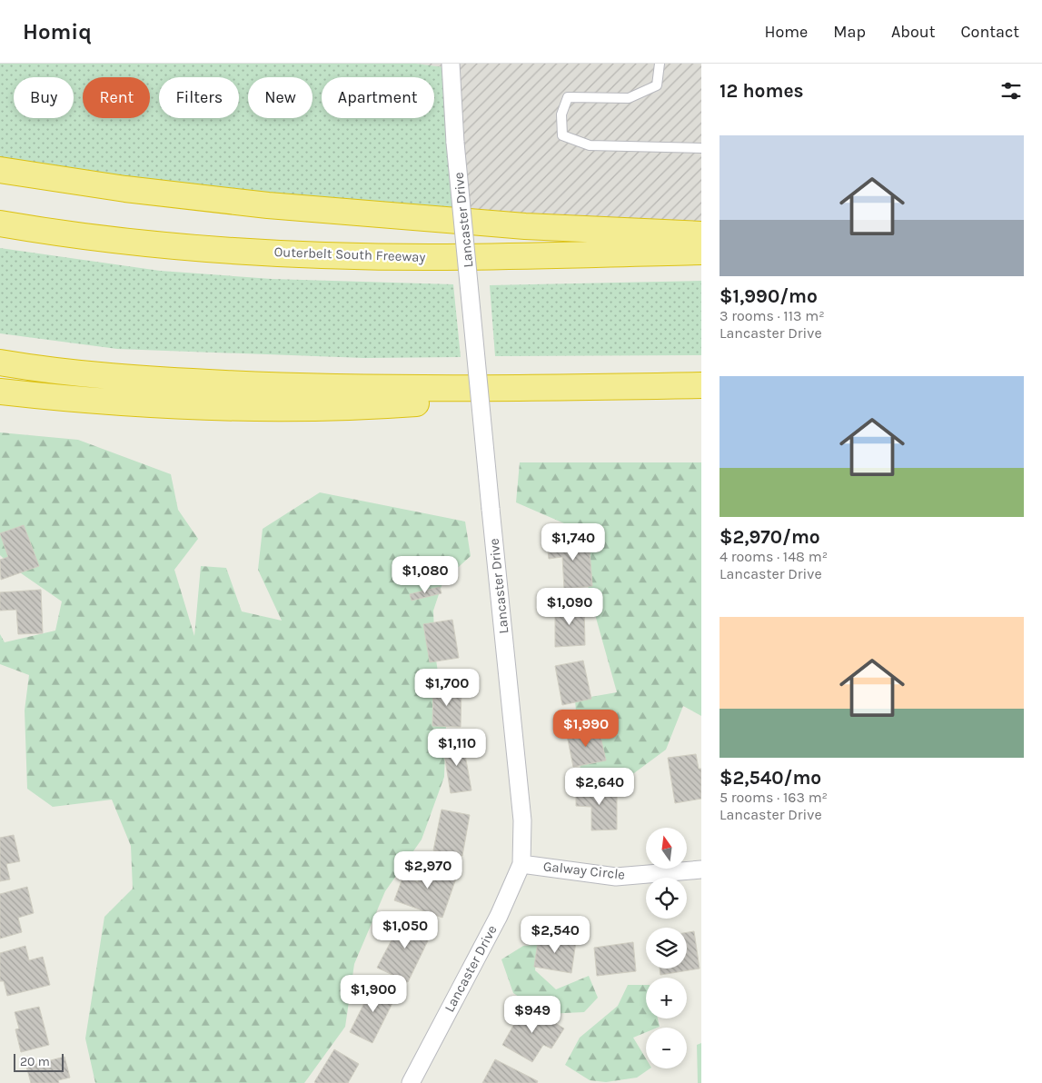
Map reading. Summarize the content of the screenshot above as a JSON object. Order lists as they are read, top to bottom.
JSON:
{
  "streets": {
    "highway": ["Outerbelt South Freeway"],
    "street": ["Lancaster Drive", "Galway Circle"]
  },
  "crossings": [
    ["Lancaster Drive", "Galway Circle"]
  ],
  "scale_bar": "20 m",
  "north": "top",
  "page": {
    "header": "Homiq",
    "nav": [
      "Home",
      "Map",
      "About",
      "Contact"
    ],
    "heading": "12 homes",
    "chip": [
      "Buy",
      "Rent",
      "Filters",
      "New",
      "Apartment"
    ],
    "list": [
      {
        "name": "$1,990/mo",
        "note": "3 rooms · 113 m² · Lancaster Drive"
      },
      {
        "name": "$2,970/mo",
        "note": "4 rooms · 148 m² · Lancaster Drive"
      },
      {
        "name": "$2,540/mo",
        "note": "5 rooms · 163 m² · Lancaster Drive"
      }
    ],
    "price": [
      "$1,740",
      "$1,080",
      "$1,090",
      "$1,700",
      "$1,990",
      "$1,110",
      "$2,640",
      "$2,970",
      "$1,050",
      "$2,540",
      "$1,900",
      "$949"
    ],
    "map_buttons": ["+", "−"],
    "scale": "20 m"
  }
}
